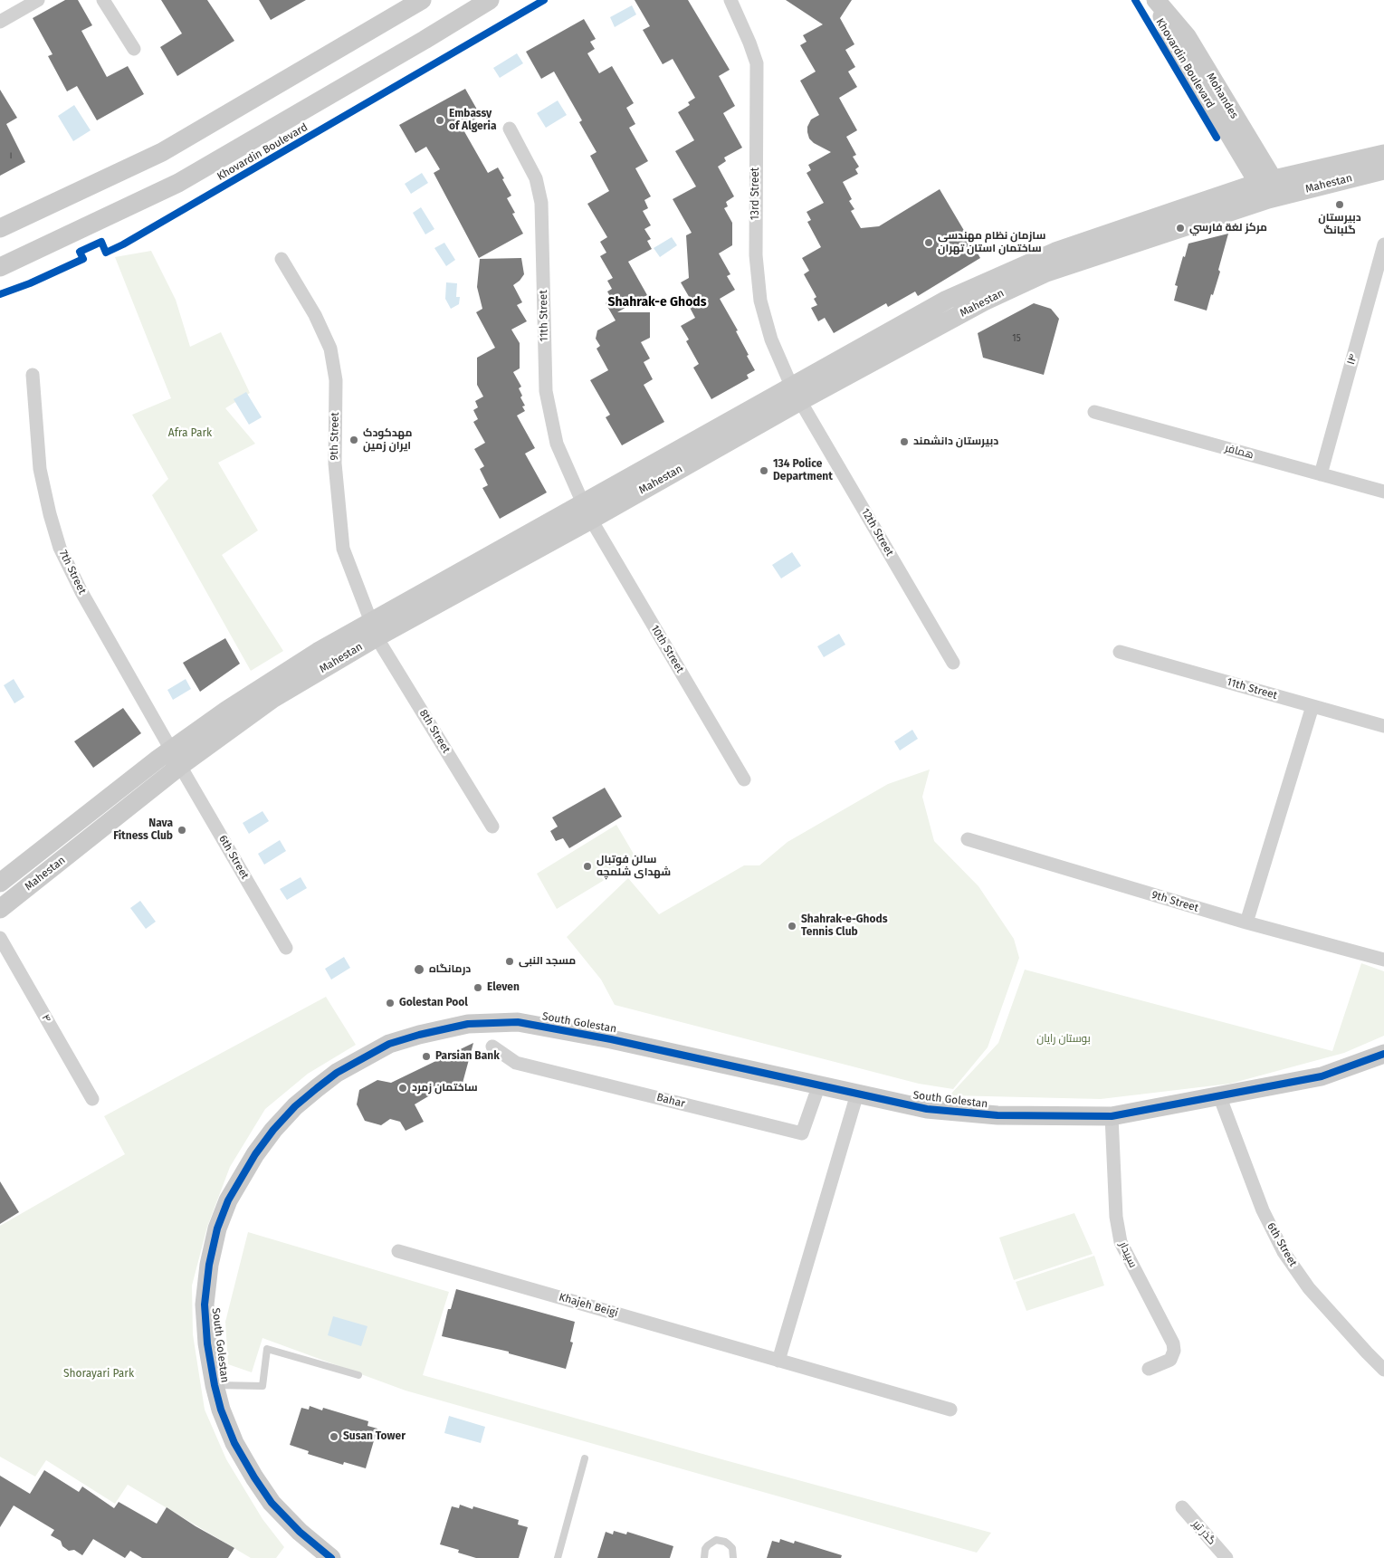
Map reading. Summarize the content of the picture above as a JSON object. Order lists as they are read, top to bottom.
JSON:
{
  "streets": {
    "street": [
      "Khovardin Boulevard",
      "Mohandes",
      "Mahestan",
      "13rd Street",
      "11th Street",
      "۱۴",
      "9th Street",
      "همافر",
      "12th Street",
      "7th Street",
      "10th Street",
      "8th Street",
      "6th Street",
      "۴",
      "South Golestan",
      "Bahar",
      "سپیدار",
      "Khajeh Beigi",
      "گذر تیر"
    ]
  },
  "crossings": [
    ["Mohandes", "Mahestan"],
    ["Mahestan", "13rd Street"],
    ["Mahestan", "11th Street"],
    ["Mahestan", "9th Street"],
    ["Mahestan", "12th Street"],
    ["Mahestan", "7th Street"],
    ["Mahestan", "10th Street"],
    ["Mahestan", "8th Street"],
    ["Mahestan", "6th Street"],
    ["13rd Street", "12th Street"],
    ["11th Street", "10th Street"],
    ["۱۴", "همافر"],
    ["9th Street", "8th Street"],
    ["7th Street", "6th Street"],
    ["6th Street", "South Golestan"],
    ["South Golestan", "Bahar"],
    ["South Golestan", "سپیدار"]
  ],
  "districts": ["Shahrak-e Ghods"],
  "parks": ["Afra Park", "بوستان رایان", "Shorayari Park"],
  "places": [
    "Embassy of Algeria",
    "دبیرستان گلبانگ",
    "مركز لغة فارسي",
    "سازمان نظام مهندسی ساختمان استان تهران",
    "مهدکودک ایران زمین",
    "دبیرستان دانشمند",
    "134 Police Department",
    "Nava Fitness Club",
    "سالن فوتبال شهدای شلمچه",
    "Shahrak-e-Ghods Tennis Club",
    "مسجد النبی",
    "درمانگاه",
    "Eleven",
    "Golestan Pool",
    "Parsian Bank",
    "ساختمان زمرد",
    "Susan Tower"
  ],
  "house_numbers": ["۱", "15"]
}
